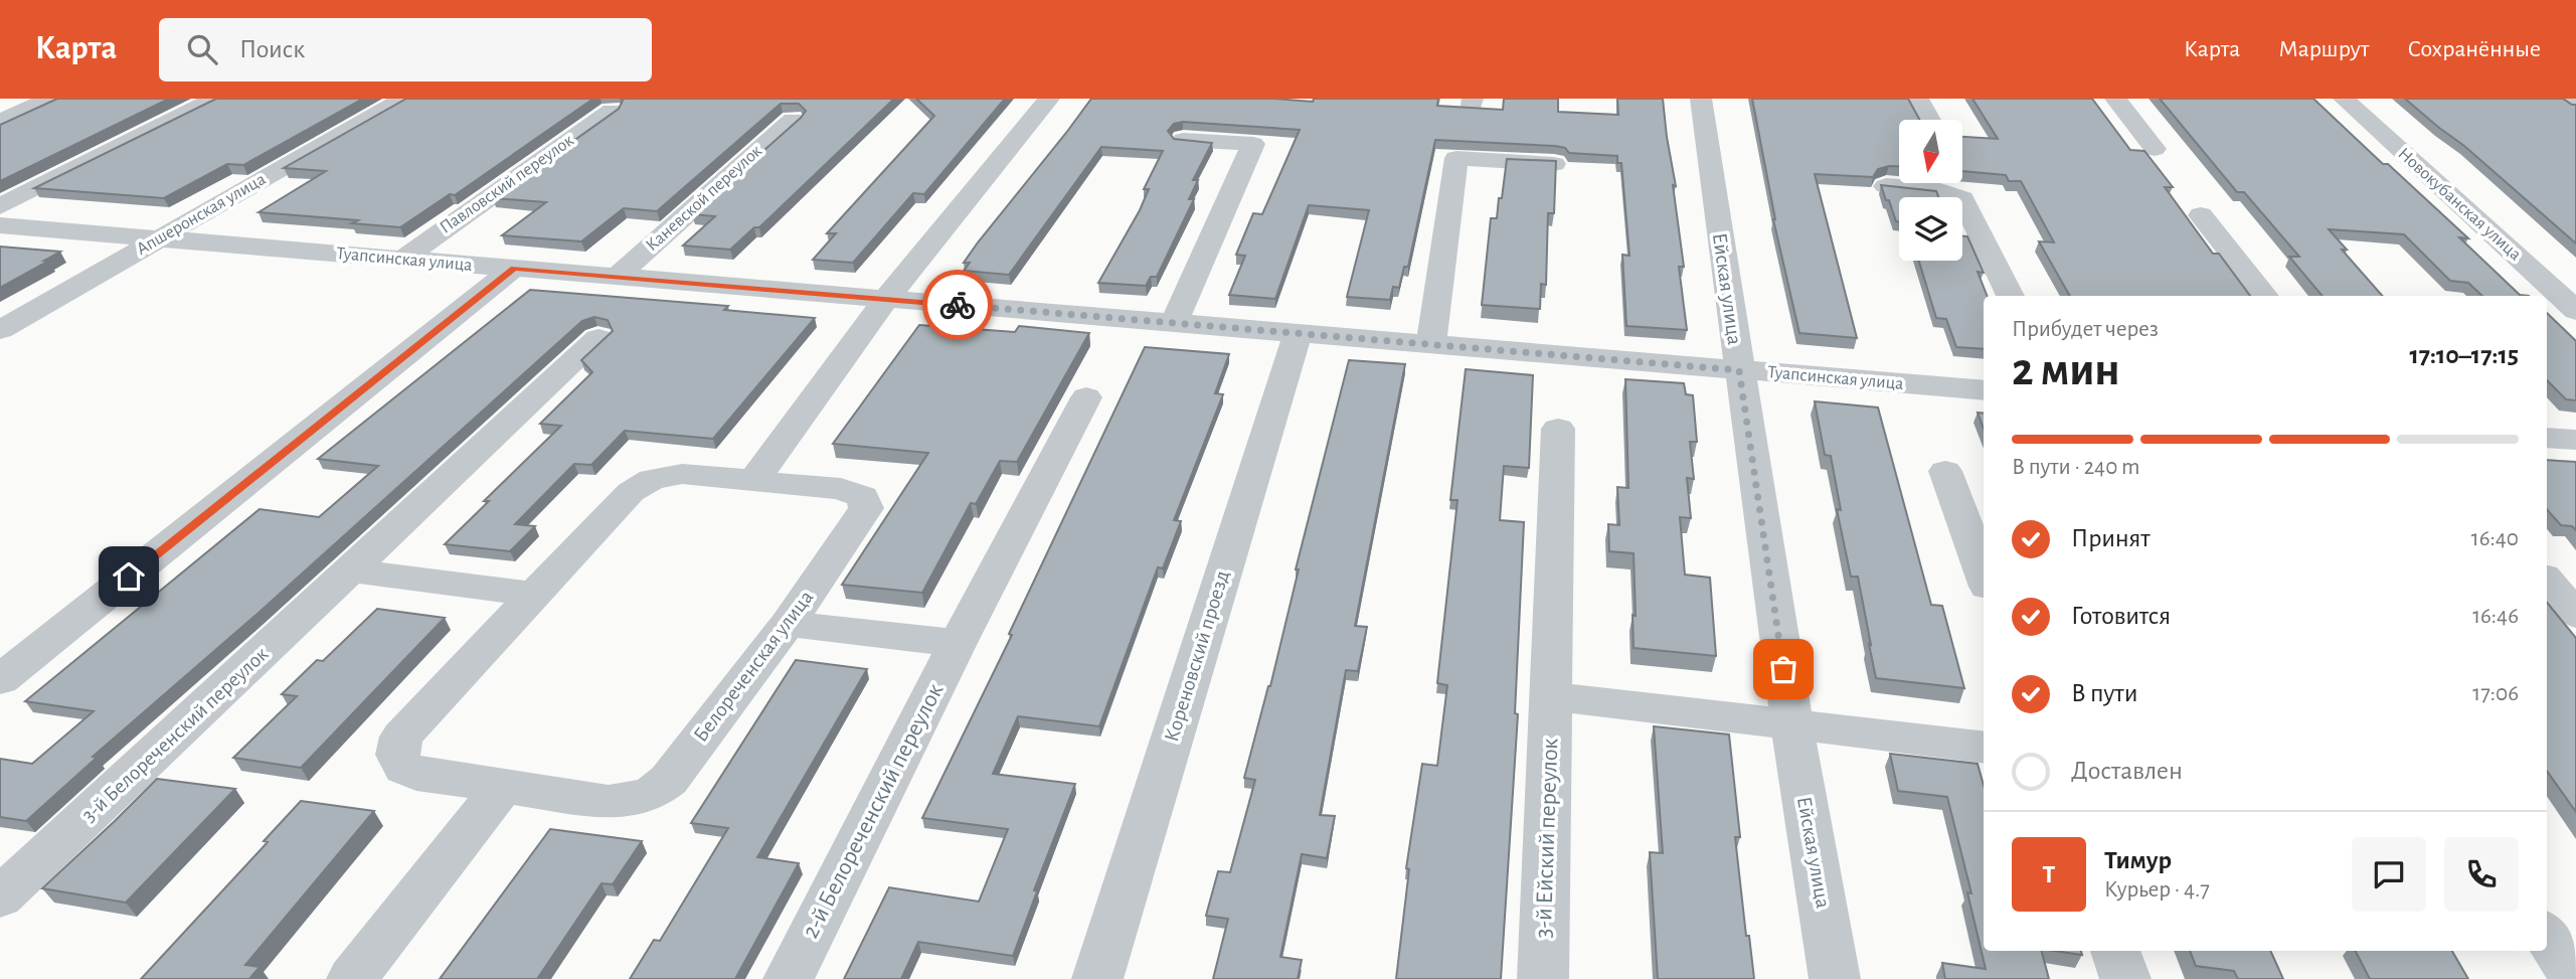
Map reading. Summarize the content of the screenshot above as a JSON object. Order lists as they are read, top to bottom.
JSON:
{
  "streets": {
    "street": [
      "Павловский переулок",
      "Каневской переулок",
      "Новокубанская улица",
      "Апшеронская улица",
      "Туапсинская улица",
      "Ейская улица",
      "Кореновский проезд",
      "Белореченская улица",
      "3-й Белореченский переулок",
      "2-й Белореченский переулок",
      "3-й Ейский переулок"
    ]
  },
  "crossings": [
    ["Павловский переулок", "Туапсинская улица"],
    ["Каневской переулок", "Туапсинская улица"],
    ["Апшеронская улица", "Туапсинская улица"],
    ["Туапсинская улица", "Ейская улица"],
    ["Туапсинская улица", "Кореновский проезд"]
  ],
  "north": "bottom",
  "page": {
    "header": "Карта",
    "search": "Поиск",
    "nav": ["Карта", "Маршрут", "Сохранённые"],
    "heading": ["2 мин", "Прибудет через", "17:10–17:15"],
    "panel": ["Тимур", "Курьер · 4.7"],
    "bar": "В пути · 240 m",
    "list": [
      ["Принят", "16:40"],
      ["Готовится", "16:46"],
      ["В пути", "17:06"],
      "Доставлен"
    ],
    "round": "Т"
  }
}
